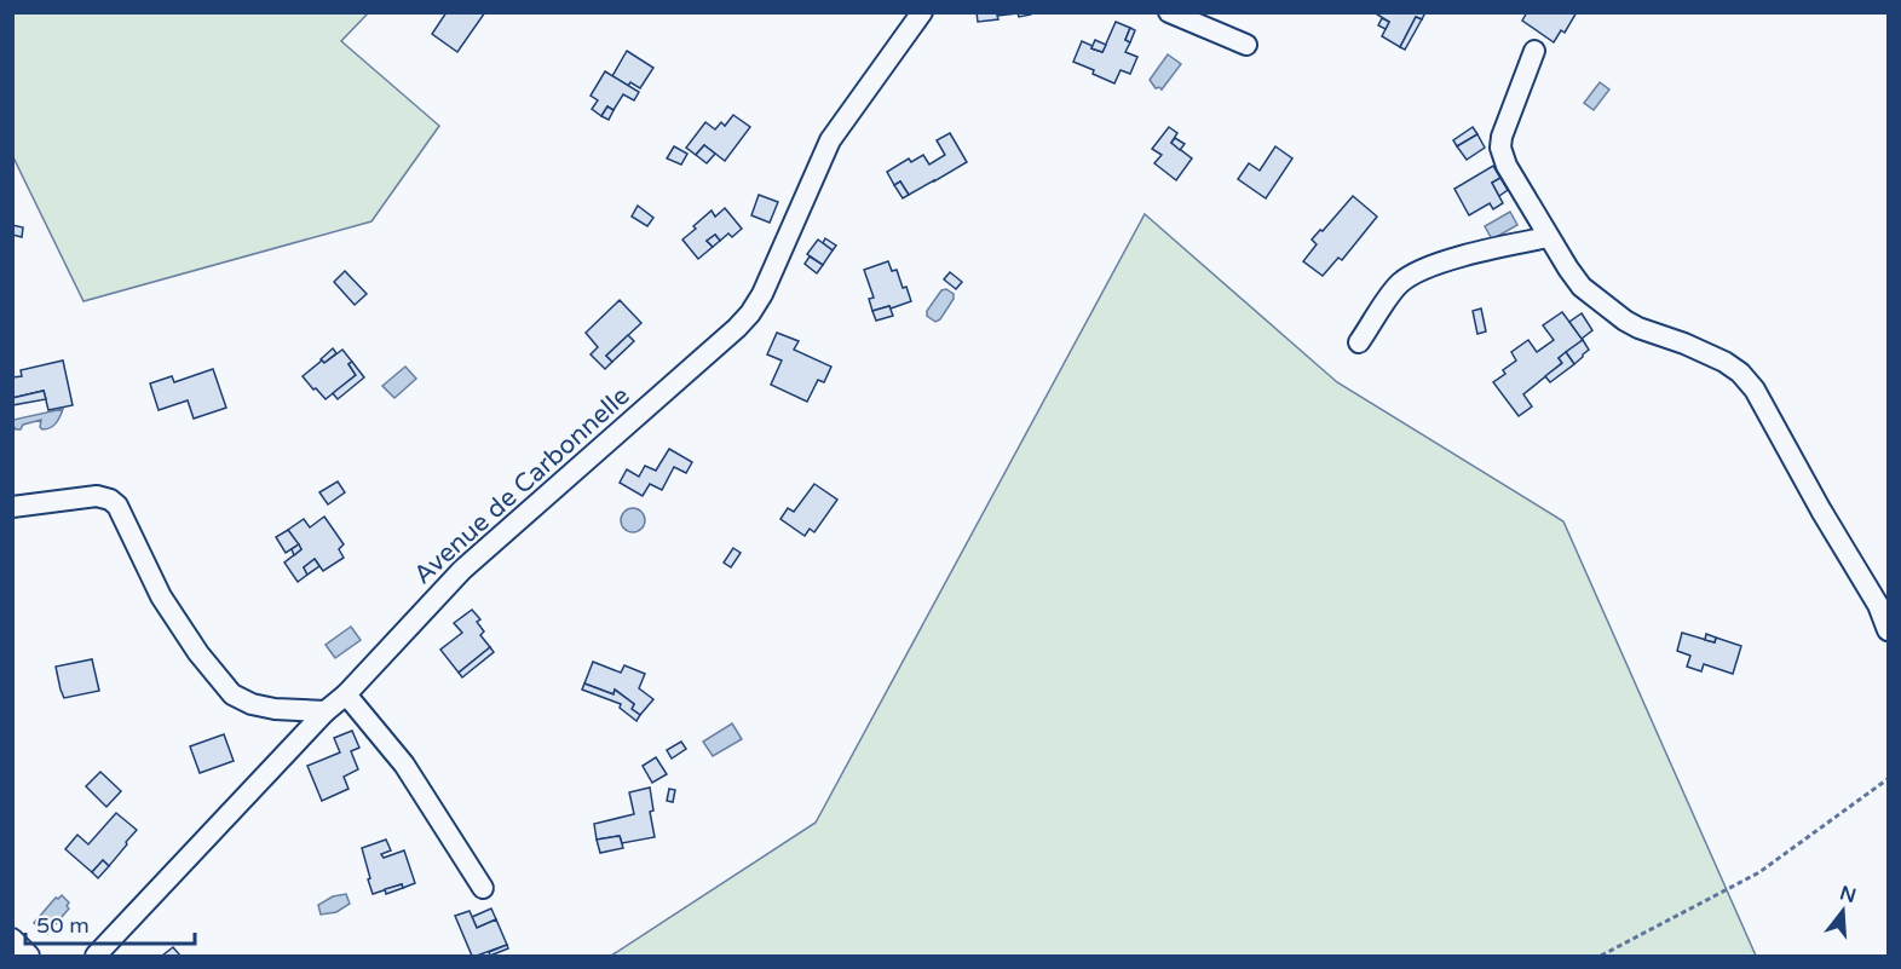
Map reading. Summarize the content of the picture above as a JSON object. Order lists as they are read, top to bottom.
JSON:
{
  "streets": {
    "street": ["Avenue de Carbonnelle"]
  },
  "scale_bar": "50 m",
  "north": "top"
}
